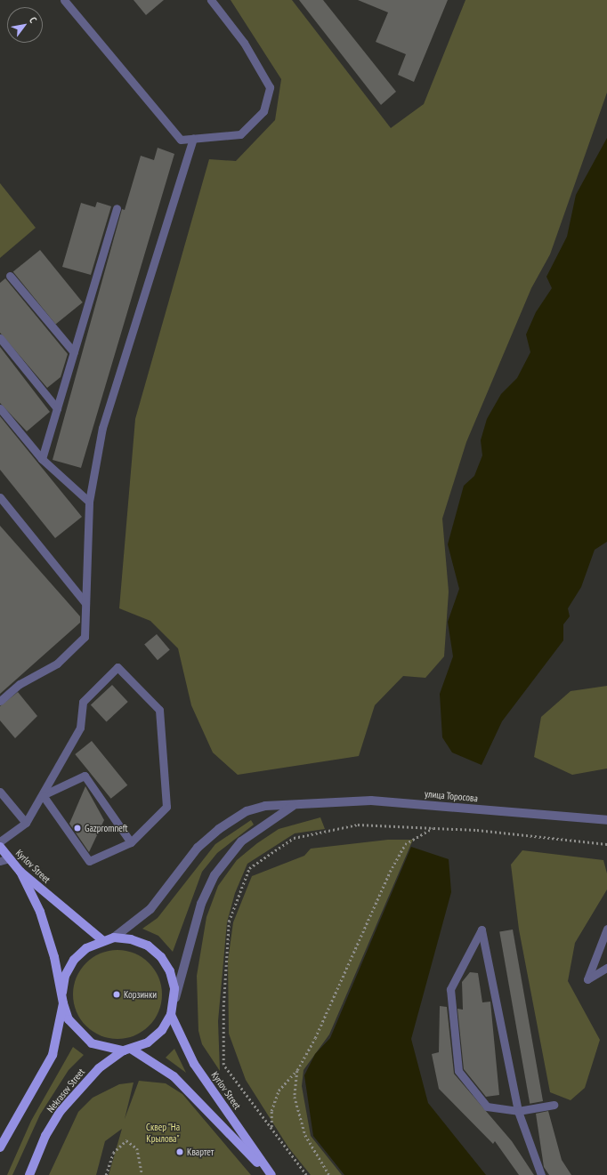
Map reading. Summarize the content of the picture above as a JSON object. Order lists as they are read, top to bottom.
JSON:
{
  "streets": {
    "main road": ["Kyrlov Street", "Nekrasov Street"],
    "street": ["улица Торосова"]
  },
  "crossings": [
    ["улица Торосова", "Kyrlov Street"],
    ["улица Торосова", "Nekrasov Street"],
    ["Kyrlov Street", "Nekrasov Street"]
  ],
  "parks": ["Сквер \"На Крылова\""],
  "places": ["Gazpromneft", "Корзинки", "Квартет"],
  "north": "top right"
}
